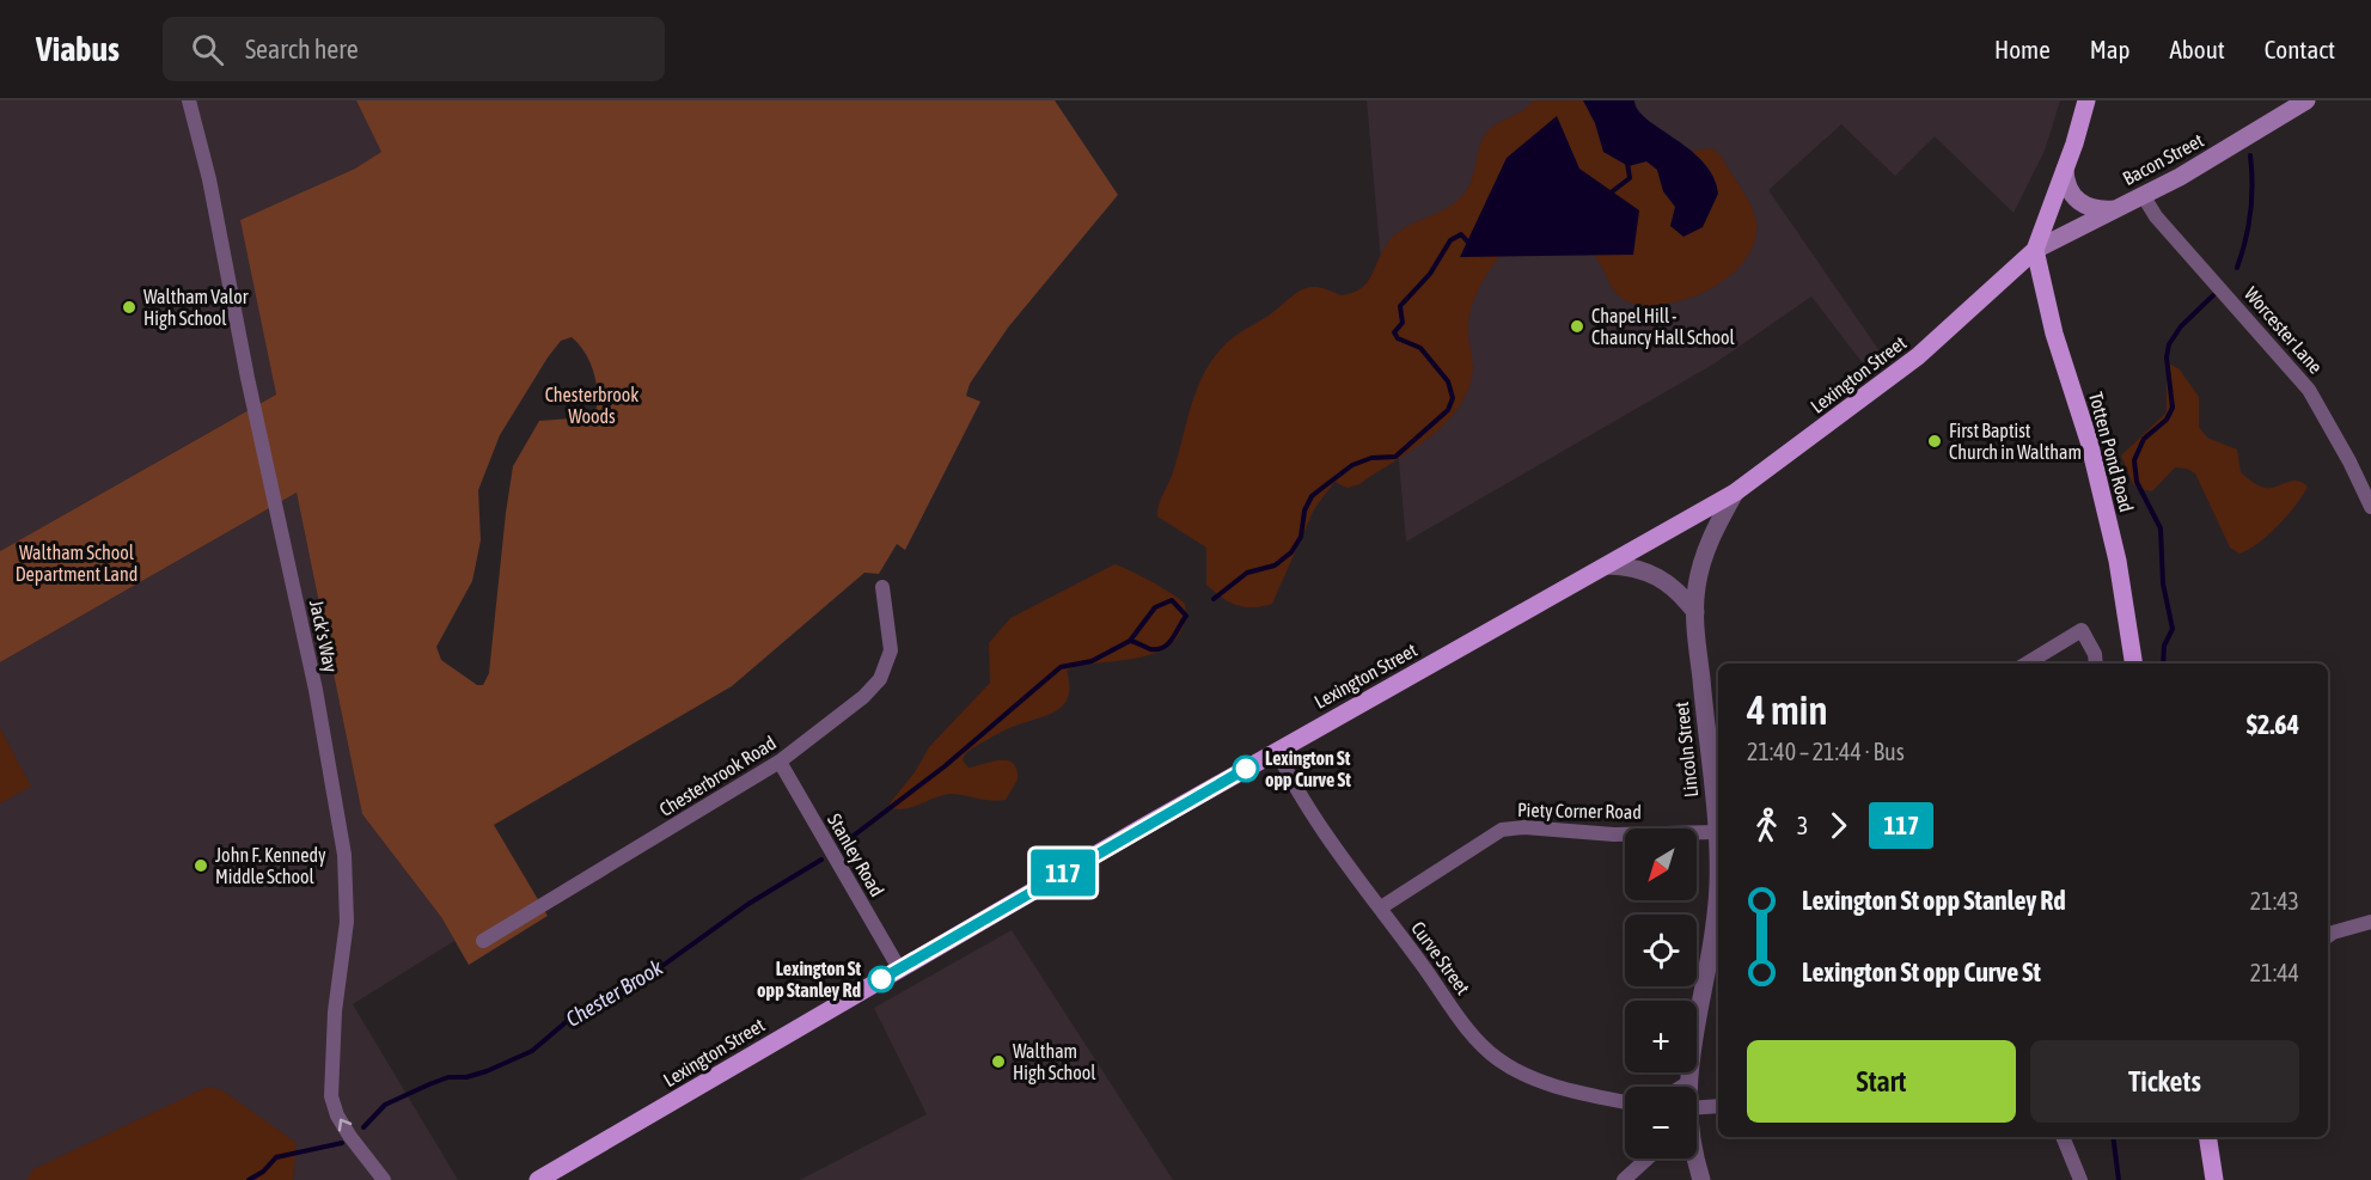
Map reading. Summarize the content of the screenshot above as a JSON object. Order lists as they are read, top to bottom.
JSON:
{
  "streets": {
    "main road": ["Bacon Street", "Lexington Street", "Totten Pond Road"],
    "street": [
      "Worcester Lane",
      "Jack's Way",
      "Lincoln Street",
      "Chesterbrook Road",
      "Piety Corner Road",
      "Stanley Road",
      "Curve Street"
    ]
  },
  "crossings": [
    ["Bacon Street", "Worcester Lane"],
    ["Bacon Street", "Lexington Street"],
    ["Bacon Street", "Totten Pond Road"],
    ["Lexington Street", "Totten Pond Road"],
    ["Lexington Street", "Lincoln Street"],
    ["Lexington Street", "Stanley Road"],
    ["Lexington Street", "Curve Street"],
    ["Lincoln Street", "Piety Corner Road"],
    ["Chesterbrook Road", "Stanley Road"],
    ["Piety Corner Road", "Curve Street"]
  ],
  "one_way": ["Jack's Way"],
  "water": ["Chester Brook"],
  "parks": ["Chesterbrook Woods", "Waltham School Department Land"],
  "places": [
    "Waltham Valor High School",
    "Chapel Hill - Chauncy Hall School",
    "First Baptist Church in Waltham",
    "Lexington St opp Curve St",
    "John F. Kennedy Middle School",
    "Lexington St opp Stanley Rd",
    "Waltham High School"
  ],
  "lines": ["bus line 117"],
  "north": "bottom left",
  "page": {
    "header": "Viabus",
    "search": "Search here",
    "nav": [
      "Home",
      "Map",
      "About",
      "Contact"
    ],
    "on_map": "117",
    "heading": ["4 min", "21:40 – 21:44 · Bus", "$2.64"],
    "legs": ["3", "117"],
    "map_buttons": ["+", "−"],
    "list": [
      {
        "name": "Lexington St opp Stanley Rd",
        "value": "21:43"
      },
      {
        "name": "Lexington St opp Curve St",
        "value": "21:44"
      }
    ],
    "buttons": ["Start", "Tickets"]
  }
}
